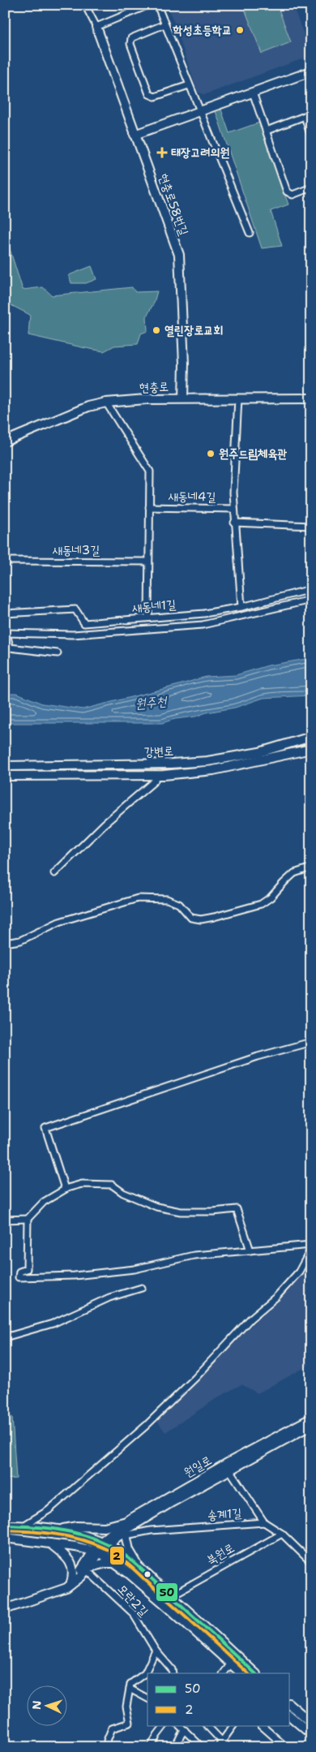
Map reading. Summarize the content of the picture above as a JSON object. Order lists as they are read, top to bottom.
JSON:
{
  "streets": {
    "street": [
      "현충로58번길",
      "현충로",
      "새동네4길",
      "새동네3길",
      "새동네1길",
      "강변로",
      "원일로",
      "송계1길",
      "북원로",
      "모란2길"
    ]
  },
  "crossings": [
    ["현충로58번길", "현충로"],
    ["원일로", "송계1길"]
  ],
  "water": ["원주천"],
  "places": {
    "other": ["학성초등학교", "열린장로교회", "원주드림체육관"],
    "health": ["태장고려의원"]
  },
  "lines": ["transit line 50", "transit line 2"],
  "legend": ["50", "2"],
  "north": "left"
}
